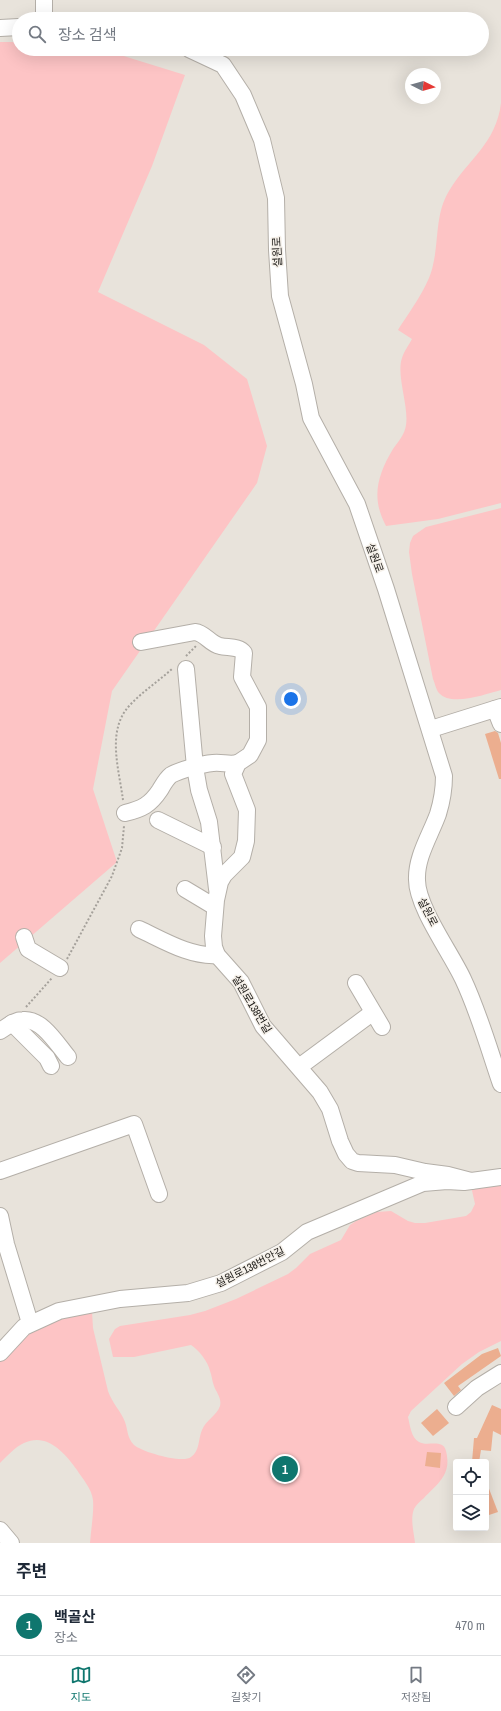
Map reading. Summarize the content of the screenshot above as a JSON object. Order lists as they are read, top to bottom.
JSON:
{
  "streets": {
    "street": ["설원로", "설원로138번길", "설원로138번안길"]
  },
  "crossings": [
    ["설원로138번길", "설원로138번안길"]
  ],
  "north": "right",
  "page": {
    "search": "장소 검색",
    "pins": "1",
    "heading": "주변",
    "list": [
      {
        "mark": "1",
        "name": "백골산",
        "note": "장소",
        "value": "470 m"
      }
    ],
    "nav": ["지도", "길찾기", "저장됨"]
  }
}
